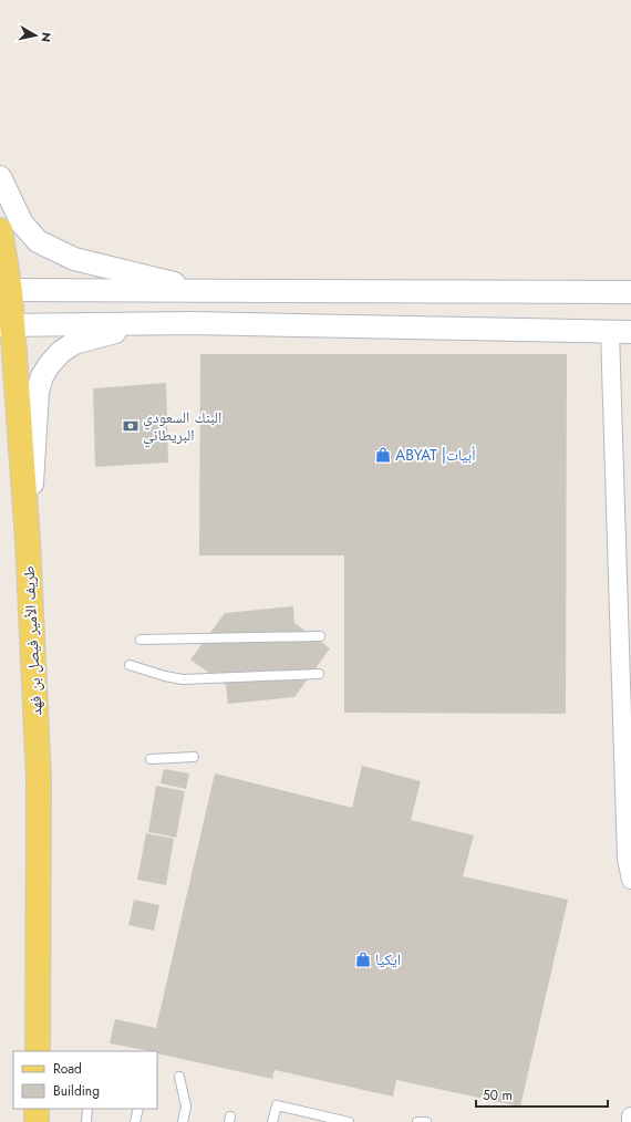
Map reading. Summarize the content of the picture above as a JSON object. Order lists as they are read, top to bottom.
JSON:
{
  "streets": {
    "main road": ["طريف الأمير فيصل بن فهد"]
  },
  "places": {
    "bank": ["البنك السعودي البريطاني"],
    "shop": ["ABYAT |أبيات", "ايكيا"]
  },
  "legend": ["Road", "Building"],
  "scale_bar": "50 m",
  "north": "right"
}
